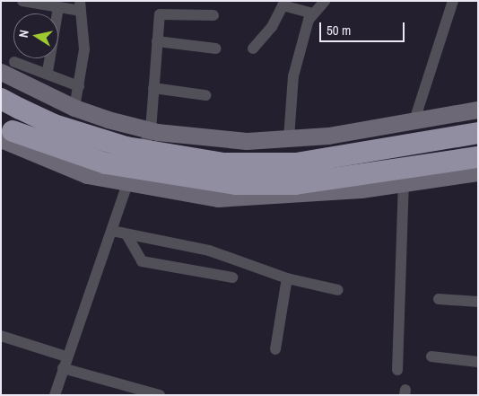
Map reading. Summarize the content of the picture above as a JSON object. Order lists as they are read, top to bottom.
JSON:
{
  "scale_bar": "50 m",
  "north": "left"
}
